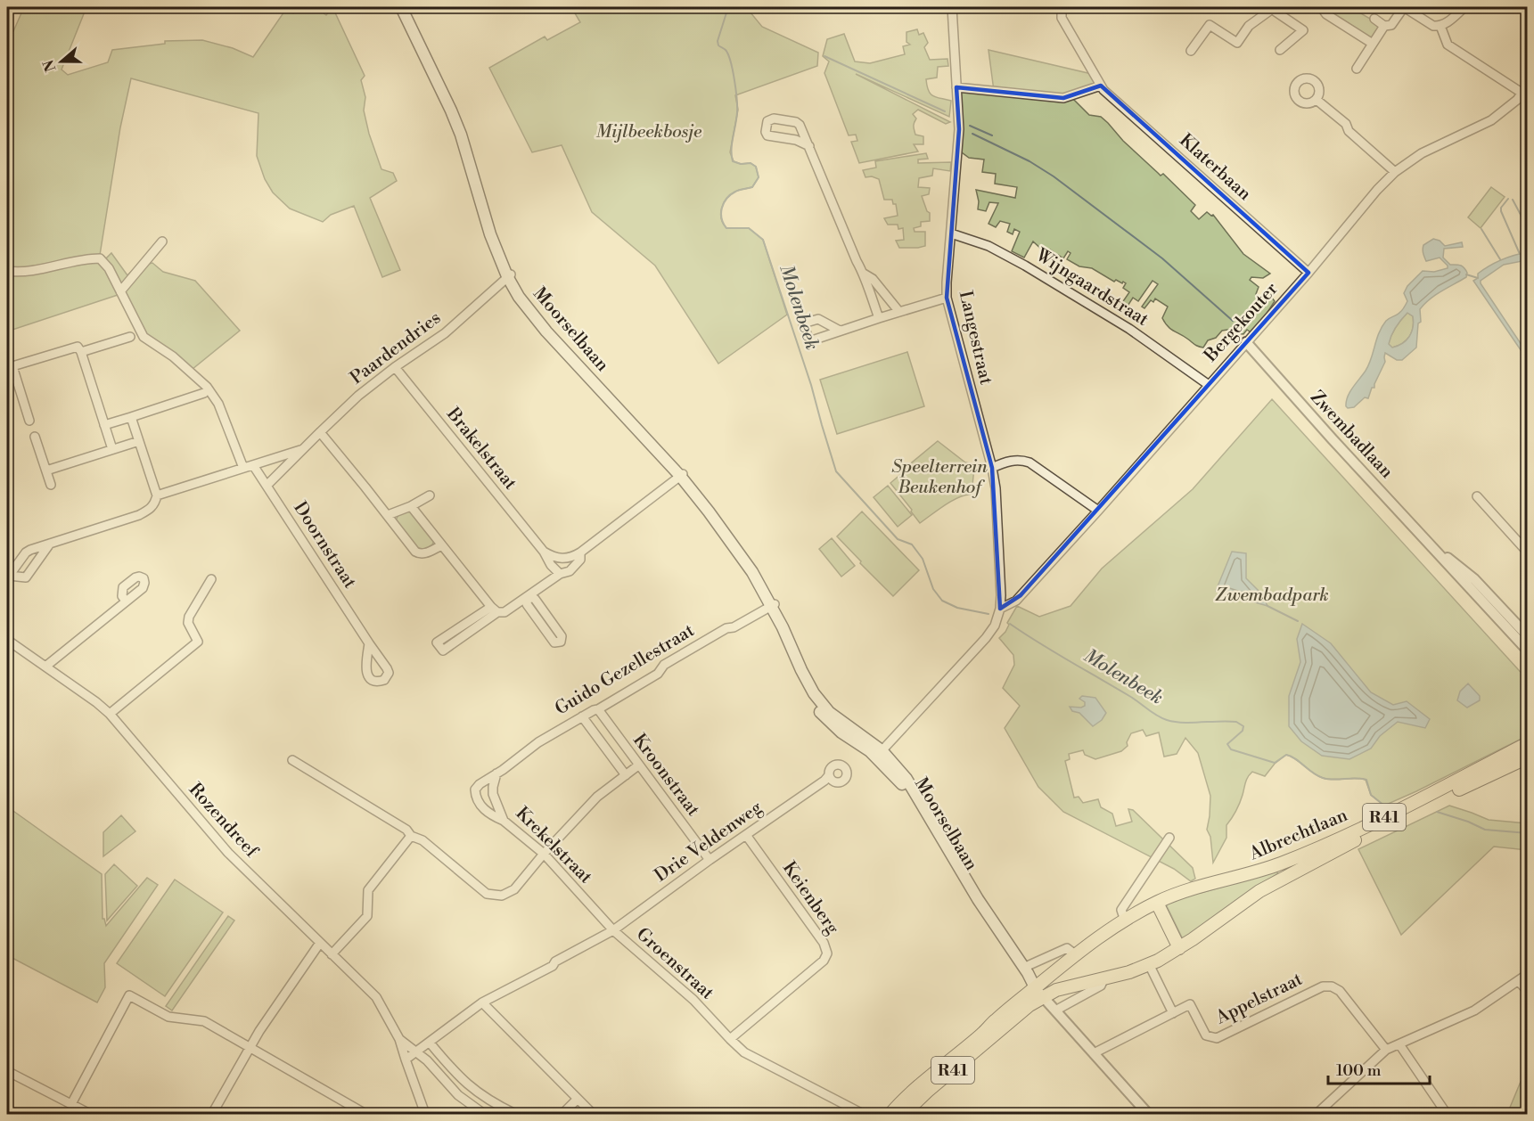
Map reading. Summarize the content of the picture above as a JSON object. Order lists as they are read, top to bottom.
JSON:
{
  "streets": {
    "main road": ["Moorselbaan", "R41", "Albrechtlaan"],
    "street": [
      "Klaterbaan",
      "Wijngaardstraat",
      "Bergekouter",
      "Langestraat",
      "Paardendries",
      "Zwembadlaan",
      "Brakelstraat",
      "Doornstraat",
      "Guido Gezellestraat",
      "Kroonstraat",
      "Rozendreef",
      "Drie Veldenweg",
      "Krekelstraat",
      "Keienberg",
      "Groenstraat",
      "Appelstraat"
    ]
  },
  "crossings": [
    ["Klaterbaan", "Bergekouter"],
    ["Wijngaardstraat", "Bergekouter"],
    ["Wijngaardstraat", "Langestraat"],
    ["Bergekouter", "Langestraat"],
    ["Bergekouter", "Zwembadlaan"],
    ["Moorselbaan", "Paardendries"],
    ["Moorselbaan", "Guido Gezellestraat"],
    ["Moorselbaan", "R41"],
    ["Moorselbaan", "Appelstraat"],
    ["Paardendries", "Brakelstraat"],
    ["Paardendries", "Doornstraat"],
    ["Guido Gezellestraat", "Kroonstraat"],
    ["Guido Gezellestraat", "Krekelstraat"],
    ["Kroonstraat", "Drie Veldenweg"],
    ["R41", "Albrechtlaan"],
    ["Rozendreef", "Groenstraat"],
    ["Drie Veldenweg", "Krekelstraat"],
    ["Drie Veldenweg", "Keienberg"],
    ["Drie Veldenweg", "Groenstraat"],
    ["Krekelstraat", "Groenstraat"],
    ["Keienberg", "Groenstraat"]
  ],
  "water": ["Molenbeek"],
  "parks": ["Mijlbeekbosje", "Speelterrein Beukenhof", "Zwembadpark"],
  "scale_bar": "100 m",
  "north": "left"
}
